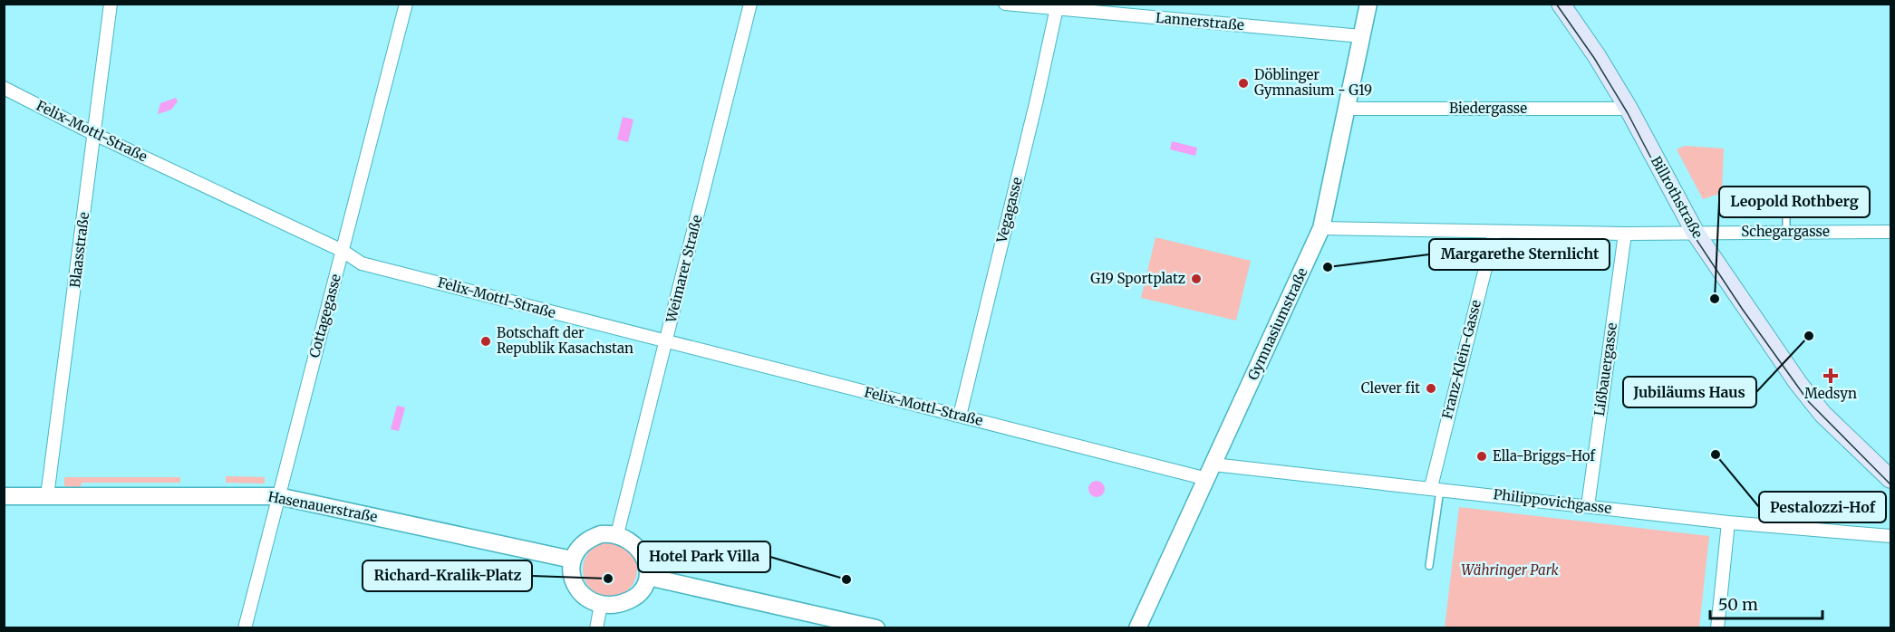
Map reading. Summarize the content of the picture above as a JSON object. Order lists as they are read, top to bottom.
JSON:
{
  "streets": {
    "main road": ["Billrothstraße"],
    "street": [
      "Lannerstraße",
      "Biedergasse",
      "Felix-Mottl-Straße",
      "Vegagasse",
      "Schegargasse",
      "Blaasstraße",
      "Weimarer Straße",
      "Cottagegasse",
      "Gymnasiumstraße",
      "Franz-Klein-Gasse",
      "Lißbauergasse",
      "Philippovichgasse",
      "Hasenauerstraße"
    ]
  },
  "crossings": [
    ["Lannerstraße", "Vegagasse"],
    ["Lannerstraße", "Gymnasiumstraße"],
    ["Biedergasse", "Billrothstraße"],
    ["Biedergasse", "Gymnasiumstraße"],
    ["Felix-Mottl-Straße", "Vegagasse"],
    ["Felix-Mottl-Straße", "Blaasstraße"],
    ["Felix-Mottl-Straße", "Weimarer Straße"],
    ["Felix-Mottl-Straße", "Cottagegasse"],
    ["Felix-Mottl-Straße", "Gymnasiumstraße"],
    ["Felix-Mottl-Straße", "Philippovichgasse"],
    ["Billrothstraße", "Schegargasse"],
    ["Schegargasse", "Gymnasiumstraße"],
    ["Schegargasse", "Franz-Klein-Gasse"],
    ["Schegargasse", "Lißbauergasse"],
    ["Blaasstraße", "Hasenauerstraße"],
    ["Weimarer Straße", "Hasenauerstraße"],
    ["Cottagegasse", "Hasenauerstraße"],
    ["Gymnasiumstraße", "Philippovichgasse"],
    ["Franz-Klein-Gasse", "Philippovichgasse"],
    ["Lißbauergasse", "Philippovichgasse"]
  ],
  "parks": ["Währinger Park"],
  "places": {
    "other": [
      "Döblinger Gymnasium - G19",
      "Margarethe Sternlicht",
      "G19 Sportplatz",
      "Leopold Rothberg",
      "Jubiläums Haus",
      "Botschaft der Republik Kasachstan",
      "Clever fit",
      "Pestalozzi-Hof",
      "Ella-Briggs-Hof",
      "Richard-Kralik-Platz",
      "Hotel Park Villa"
    ],
    "health": ["Medsyn"]
  },
  "scale_bar": "50 m"
}
